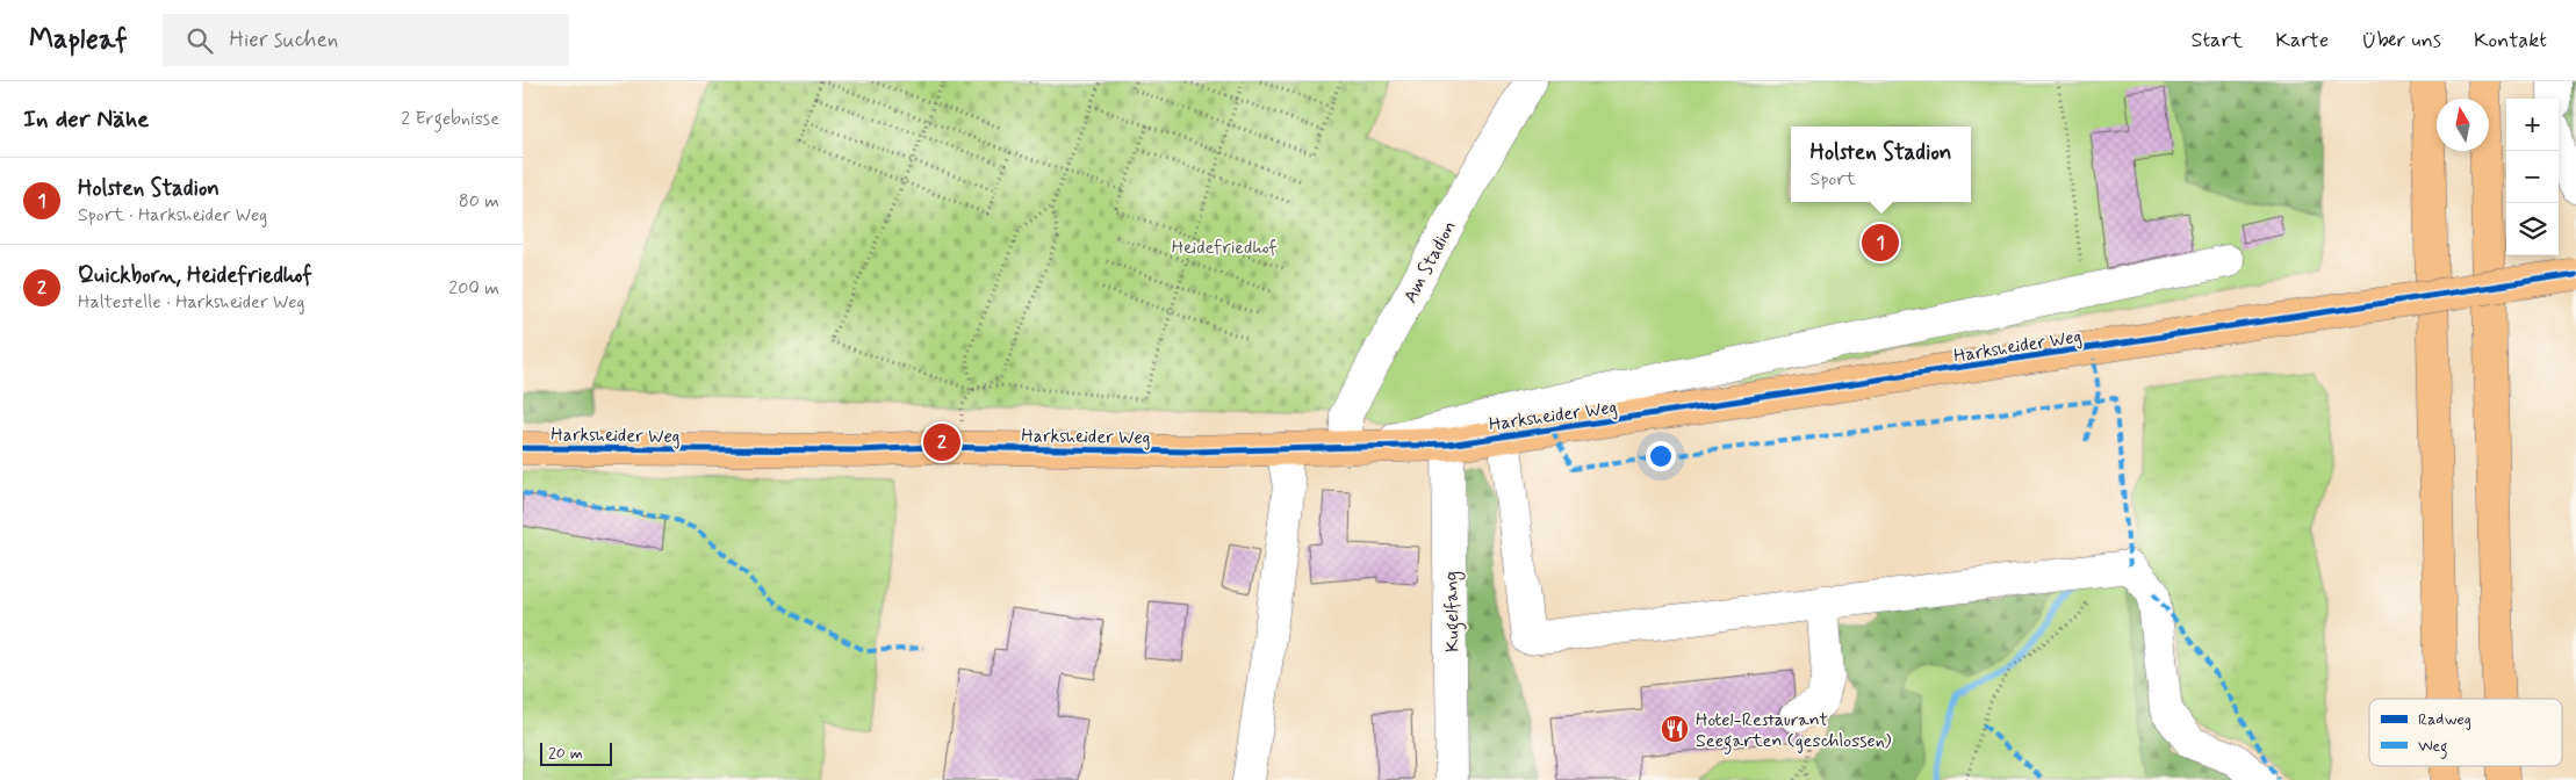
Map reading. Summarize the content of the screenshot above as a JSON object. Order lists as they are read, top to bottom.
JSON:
{
  "streets": {
    "main road": ["Harksheider Weg"],
    "street": ["Am Stadion", "Kugelfang"]
  },
  "crossings": [
    ["Am Stadion", "Harksheider Weg"],
    ["Harksheider Weg", "Kugelfang"]
  ],
  "parks": ["Heidefriedhof"],
  "places": {
    "restaurant": ["Hotel-Restaurant Seegarten (geschlossen)"]
  },
  "legend": ["Radweg", "Weg"],
  "scale_bar": "20 m",
  "north": "top",
  "page": {
    "header": "Mapleaf",
    "search": "Hier suchen",
    "nav": [
      "Start",
      "Karte",
      "Über uns",
      "Kontakt"
    ],
    "heading": ["In der Nähe", "2 Ergebnisse"],
    "map_buttons": ["+", "−"],
    "popup": ["Holsten Stadion", "Sport"],
    "list": [
      {
        "mark": "1",
        "name": "Holsten Stadion",
        "note": "Sport · Harksheider Weg",
        "value": "80 m"
      },
      {
        "mark": "2",
        "name": "Quickborn, Heidefriedhof",
        "note": "Haltestelle · Harksheider Weg",
        "value": "200 m"
      }
    ],
    "pins": ["1", "2"],
    "scale": "20 m"
  }
}
